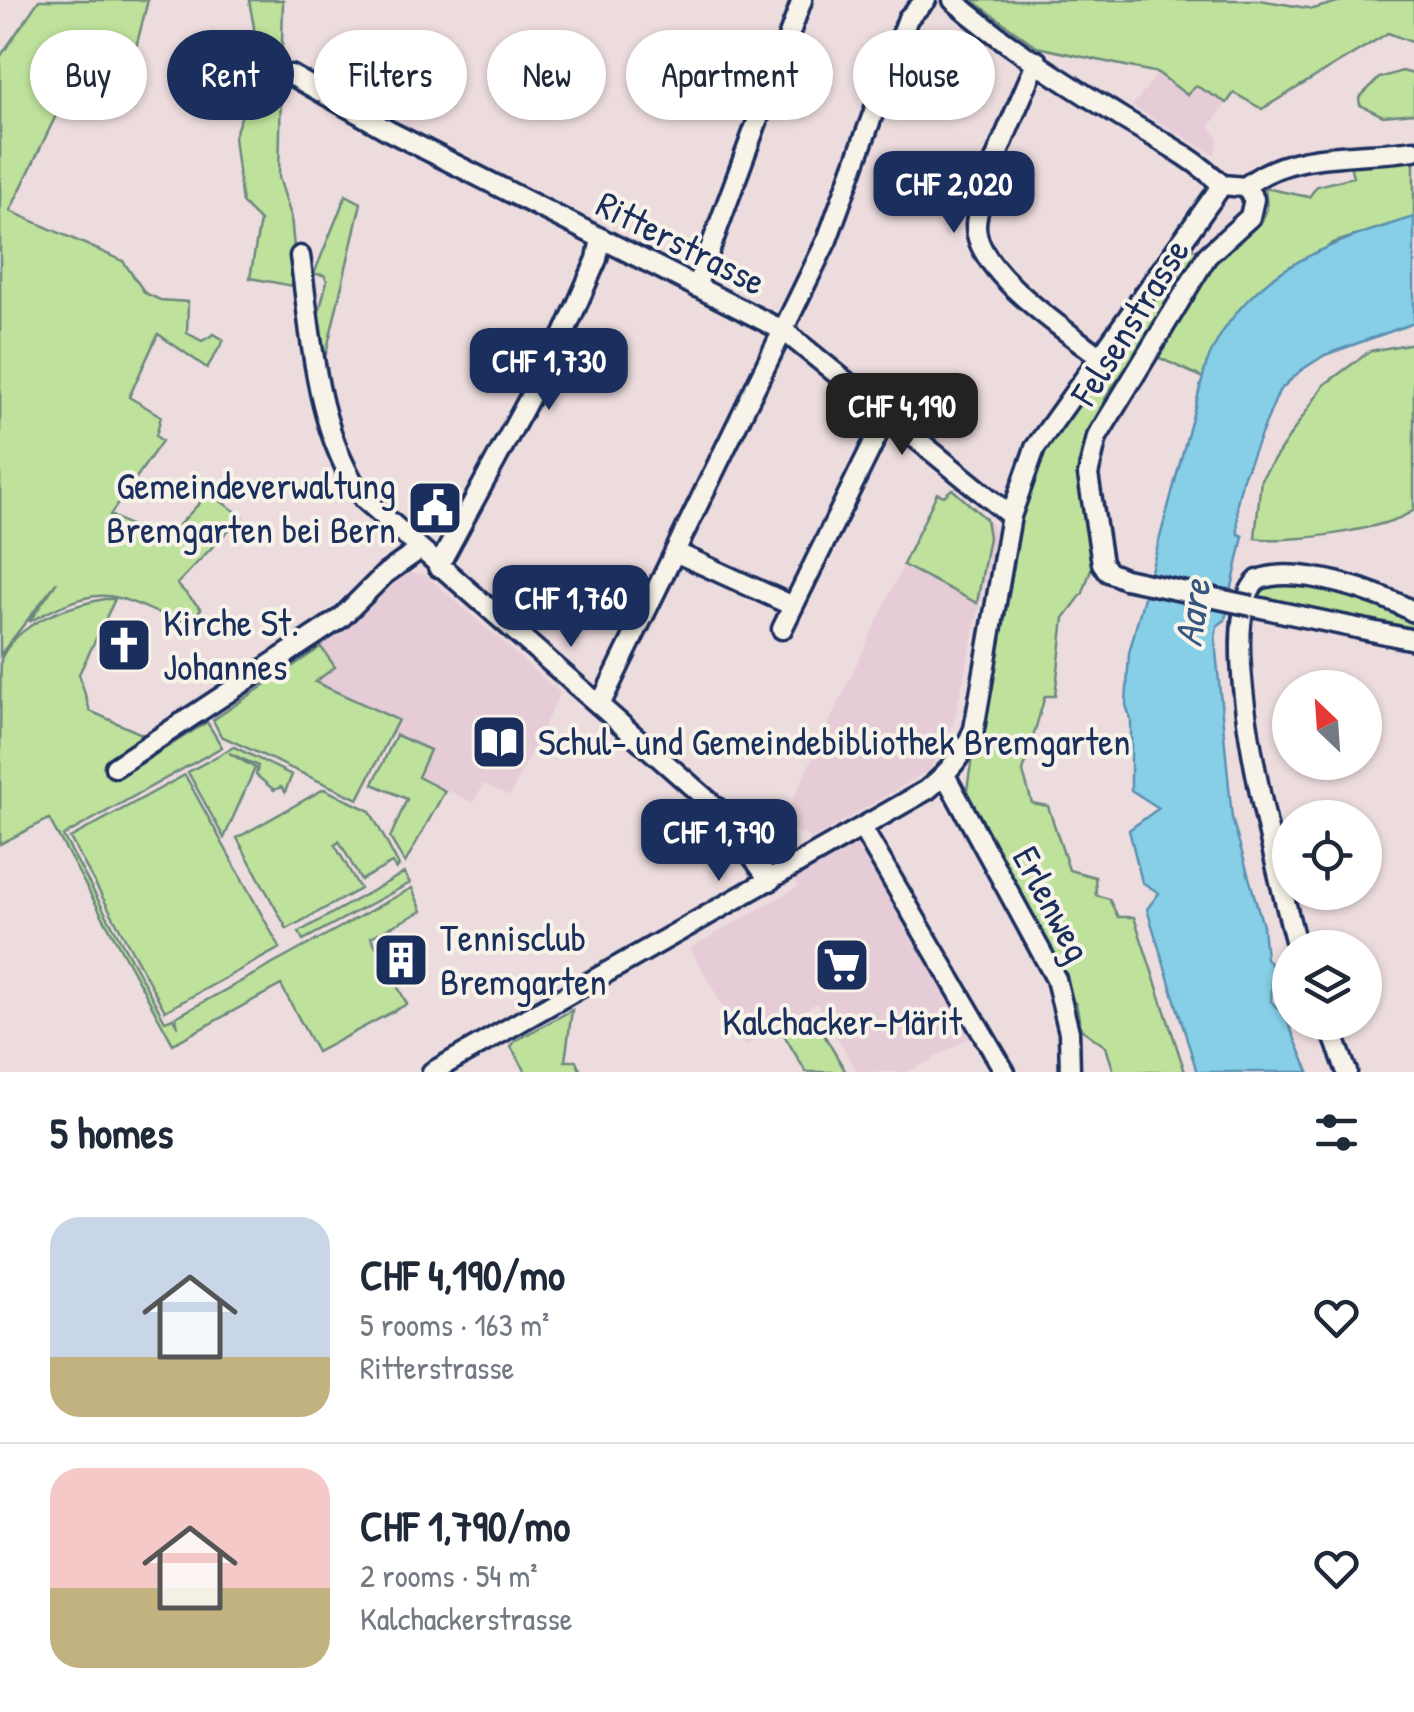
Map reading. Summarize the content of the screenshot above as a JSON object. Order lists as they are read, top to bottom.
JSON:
{
  "streets": {
    "street": ["Ritterstrasse", "Felsenstrasse", "Erlenweg"]
  },
  "water": ["Aare"],
  "places": {
    "public building": ["Gemeindeverwaltung Bremgarten bei Bern"],
    "church": ["Kirche St. Johannes"],
    "library": ["Schul- und Gemeindebibliothek Bremgarten"],
    "building": ["Tennisclub Bremgarten"],
    "supermarket": ["Kalchacker-Märit"]
  },
  "north": "top left",
  "page": {
    "chip": [
      "Buy",
      "Rent",
      "Filters",
      "New",
      "Apartment",
      "House"
    ],
    "price": [
      "CHF 2,020",
      "CHF 1,730",
      "CHF 4,190",
      "CHF 1,760",
      "CHF 1,790"
    ],
    "heading": "5 homes",
    "list": [
      {
        "name": "CHF 4,190/mo",
        "note": "5 rooms · 163 m² · Ritterstrasse"
      },
      {
        "name": "CHF 1,790/mo",
        "note": "2 rooms · 54 m² · Kalchackerstrasse"
      }
    ]
  }
}
